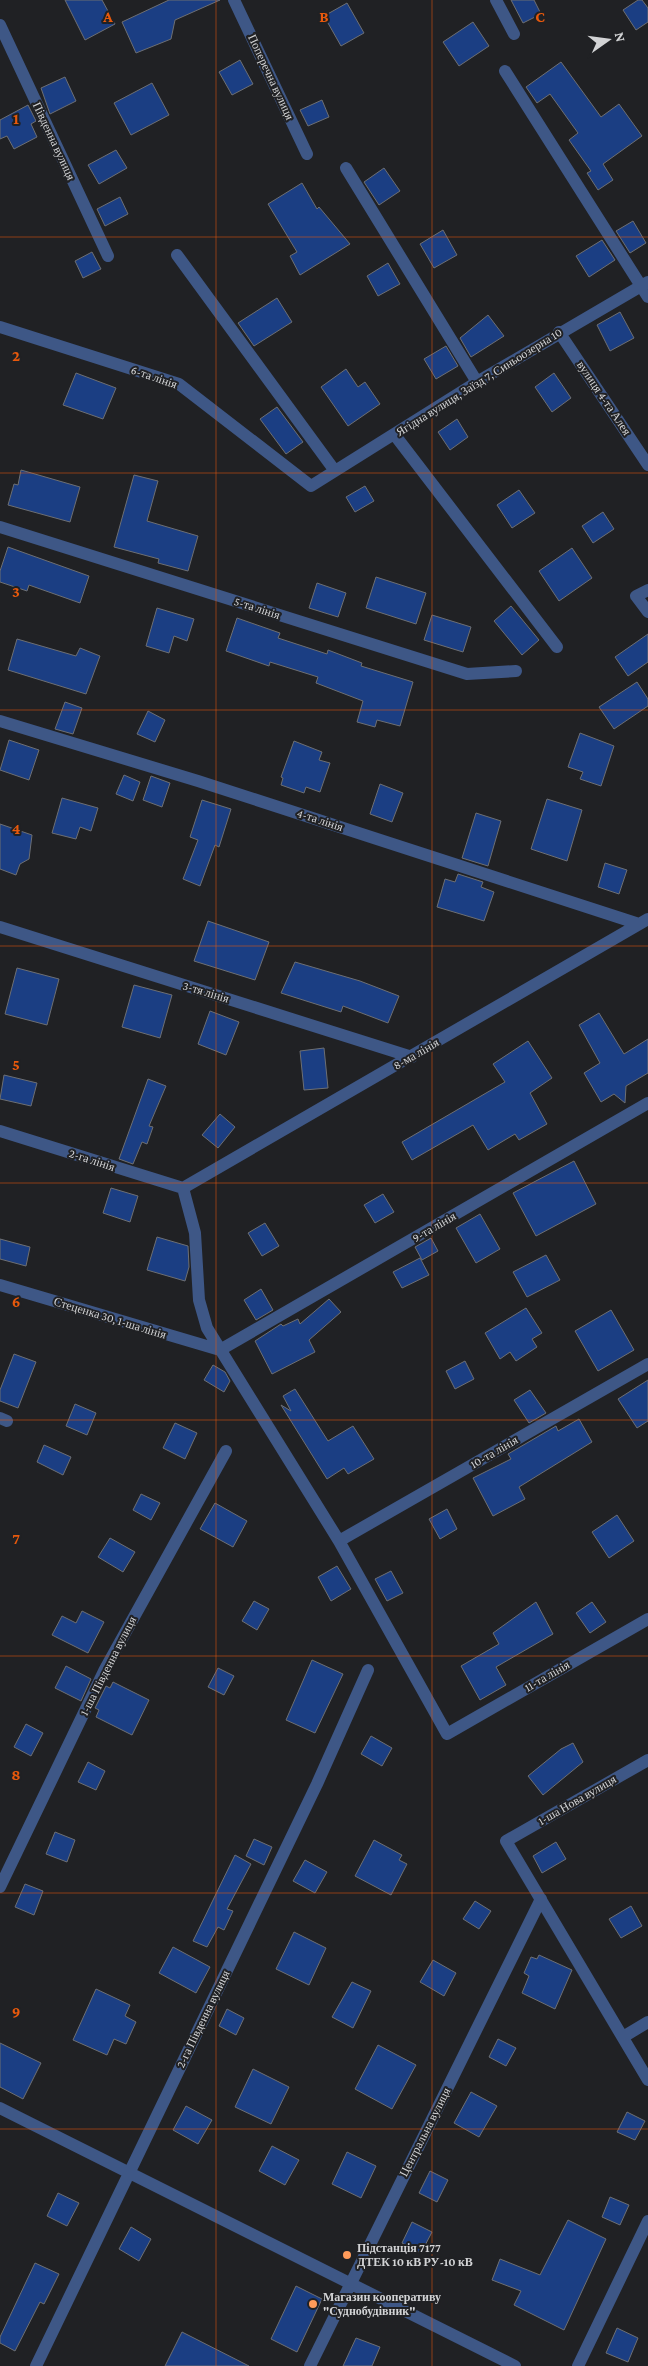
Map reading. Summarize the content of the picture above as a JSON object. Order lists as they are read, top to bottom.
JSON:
{
  "streets": {
    "street": [
      "Поперечна вулиця",
      "Південна вулиця",
      "6-та лінія",
      "Ягідна вулиця, Заїзд 7, Синьоозерна 10",
      "вулиця 4-та Алея",
      "5-та лінія",
      "4-та лінія",
      "3-тя лінія",
      "8-ма лінія",
      "2-га лінія",
      "9-та лінія",
      "Стеценка 30, 1-ша лінія",
      "10-та лінія",
      "1-ша Південна вулиця",
      "11-та лінія",
      "1-ша Нова вулиця",
      "2-га Південна вулиця",
      "Центральна вулиця"
    ]
  },
  "crossings": [
    ["6-та лінія", "Ягідна вулиця, Заїзд 7, Синьоозерна 10"],
    ["Ягідна вулиця, Заїзд 7, Синьоозерна 10", "вулиця 4-та Алея"],
    ["4-та лінія", "8-ма лінія"],
    ["3-тя лінія", "8-ма лінія"],
    ["8-ма лінія", "2-га лінія"],
    ["9-та лінія", "Стеценка 30, 1-ша лінія"],
    ["10-та лінія", "11-та лінія"],
    ["1-ша Нова вулиця", "Центральна вулиця"]
  ],
  "places": ["Підстанція 7177 ДТЕК 10 кВ РУ-10 кВ", "Магазин кооперативу \"Суднобудівник\""],
  "north": "right",
  "grid": {
    "columns": ["A", "B", "C"],
    "rows": [
      "1",
      "2",
      "3",
      "4",
      "5",
      "6",
      "7",
      "8",
      "9"
    ]
  }
}
